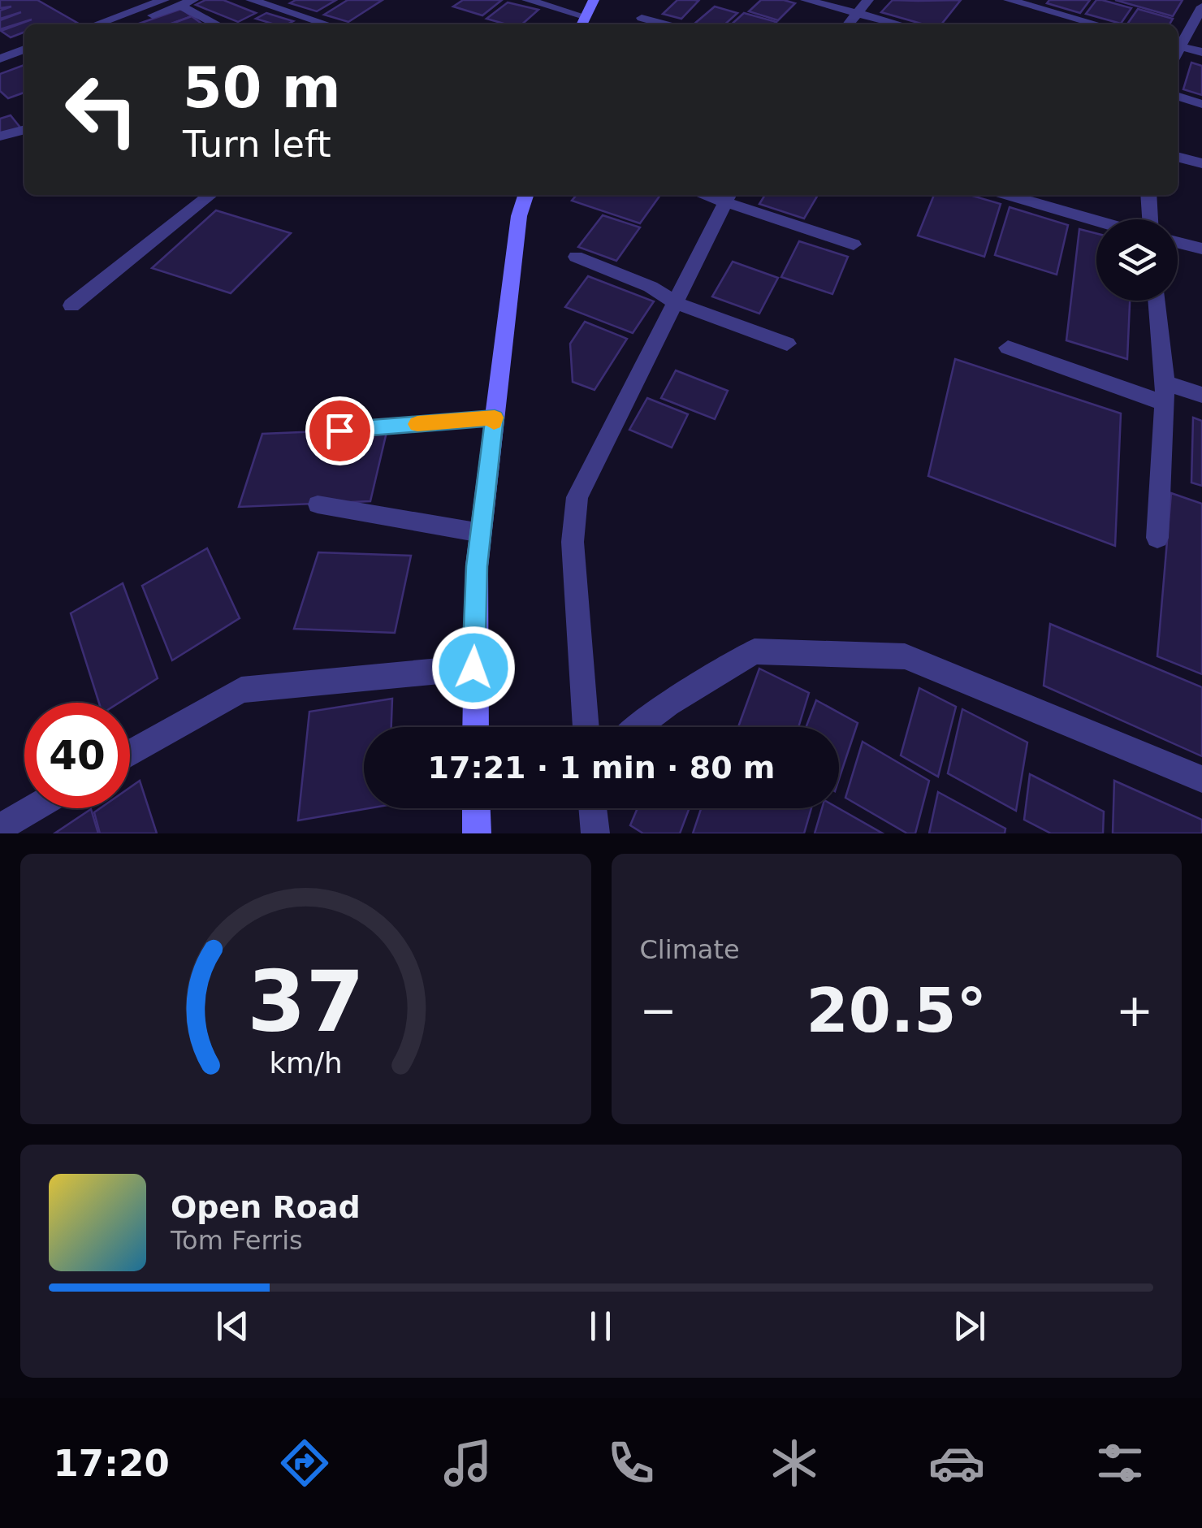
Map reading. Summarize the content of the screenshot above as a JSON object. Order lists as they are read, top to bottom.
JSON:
{
  "page": {
    "turn": ["50 m", "Turn left"],
    "limit": "40",
    "trip": "17:21 · 1 min · 80 m",
    "tile": "Climate",
    "heat": ["−", "20.5°", "+"],
    "song": ["Open Road", "Tom Ferris"],
    "tabs": "17:20",
    "gauge": ["37", "km/h"]
  }
}
